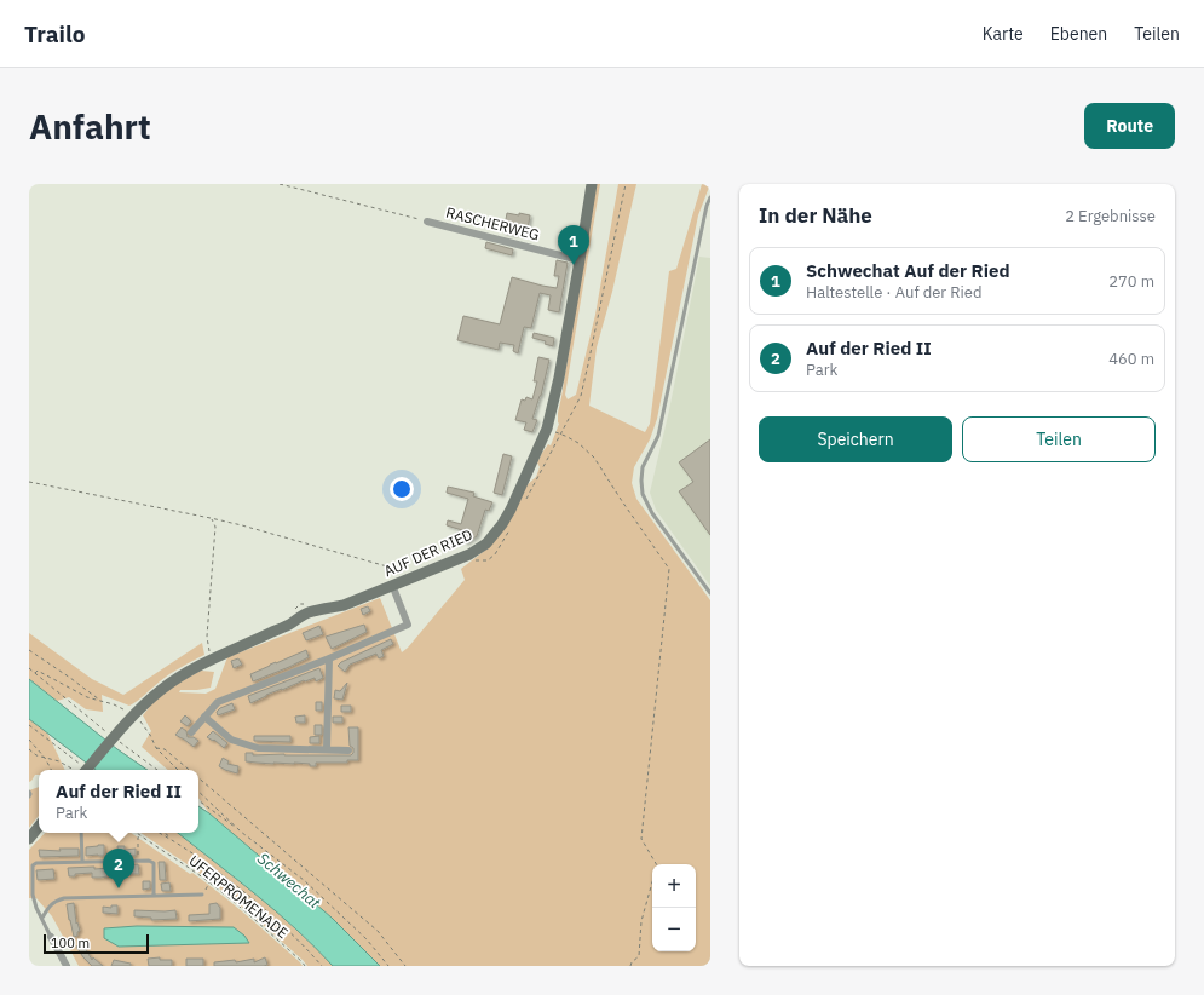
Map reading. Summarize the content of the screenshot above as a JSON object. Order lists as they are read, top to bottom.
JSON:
{
  "streets": {
    "main road": ["AUF DER RIED"],
    "street": ["RASCHERWEG"],
    "path": ["UFERPROMENADE"]
  },
  "crossings": [
    ["RASCHERWEG", "AUF DER RIED"]
  ],
  "water": ["Schwechat"],
  "scale_bar": "100 m",
  "page": {
    "header": "Trailo",
    "nav": ["Karte", "Ebenen", "Teilen"],
    "buttons": [
      "Route",
      ["Speichern", "Teilen"]
    ],
    "title": "Anfahrt",
    "heading": ["In der Nähe", "2 Ergebnisse"],
    "pins": ["1", "2"],
    "list": [
      {
        "mark": "1",
        "name": "Schwechat Auf der Ried",
        "note": "Haltestelle · Auf der Ried",
        "value": "270 m"
      },
      {
        "mark": "2",
        "name": "Auf der Ried II",
        "note": "Park",
        "value": "460 m"
      }
    ],
    "popup": ["Auf der Ried II", "Park"],
    "map_buttons": ["+", "−"],
    "scale": "100 m"
  }
}
